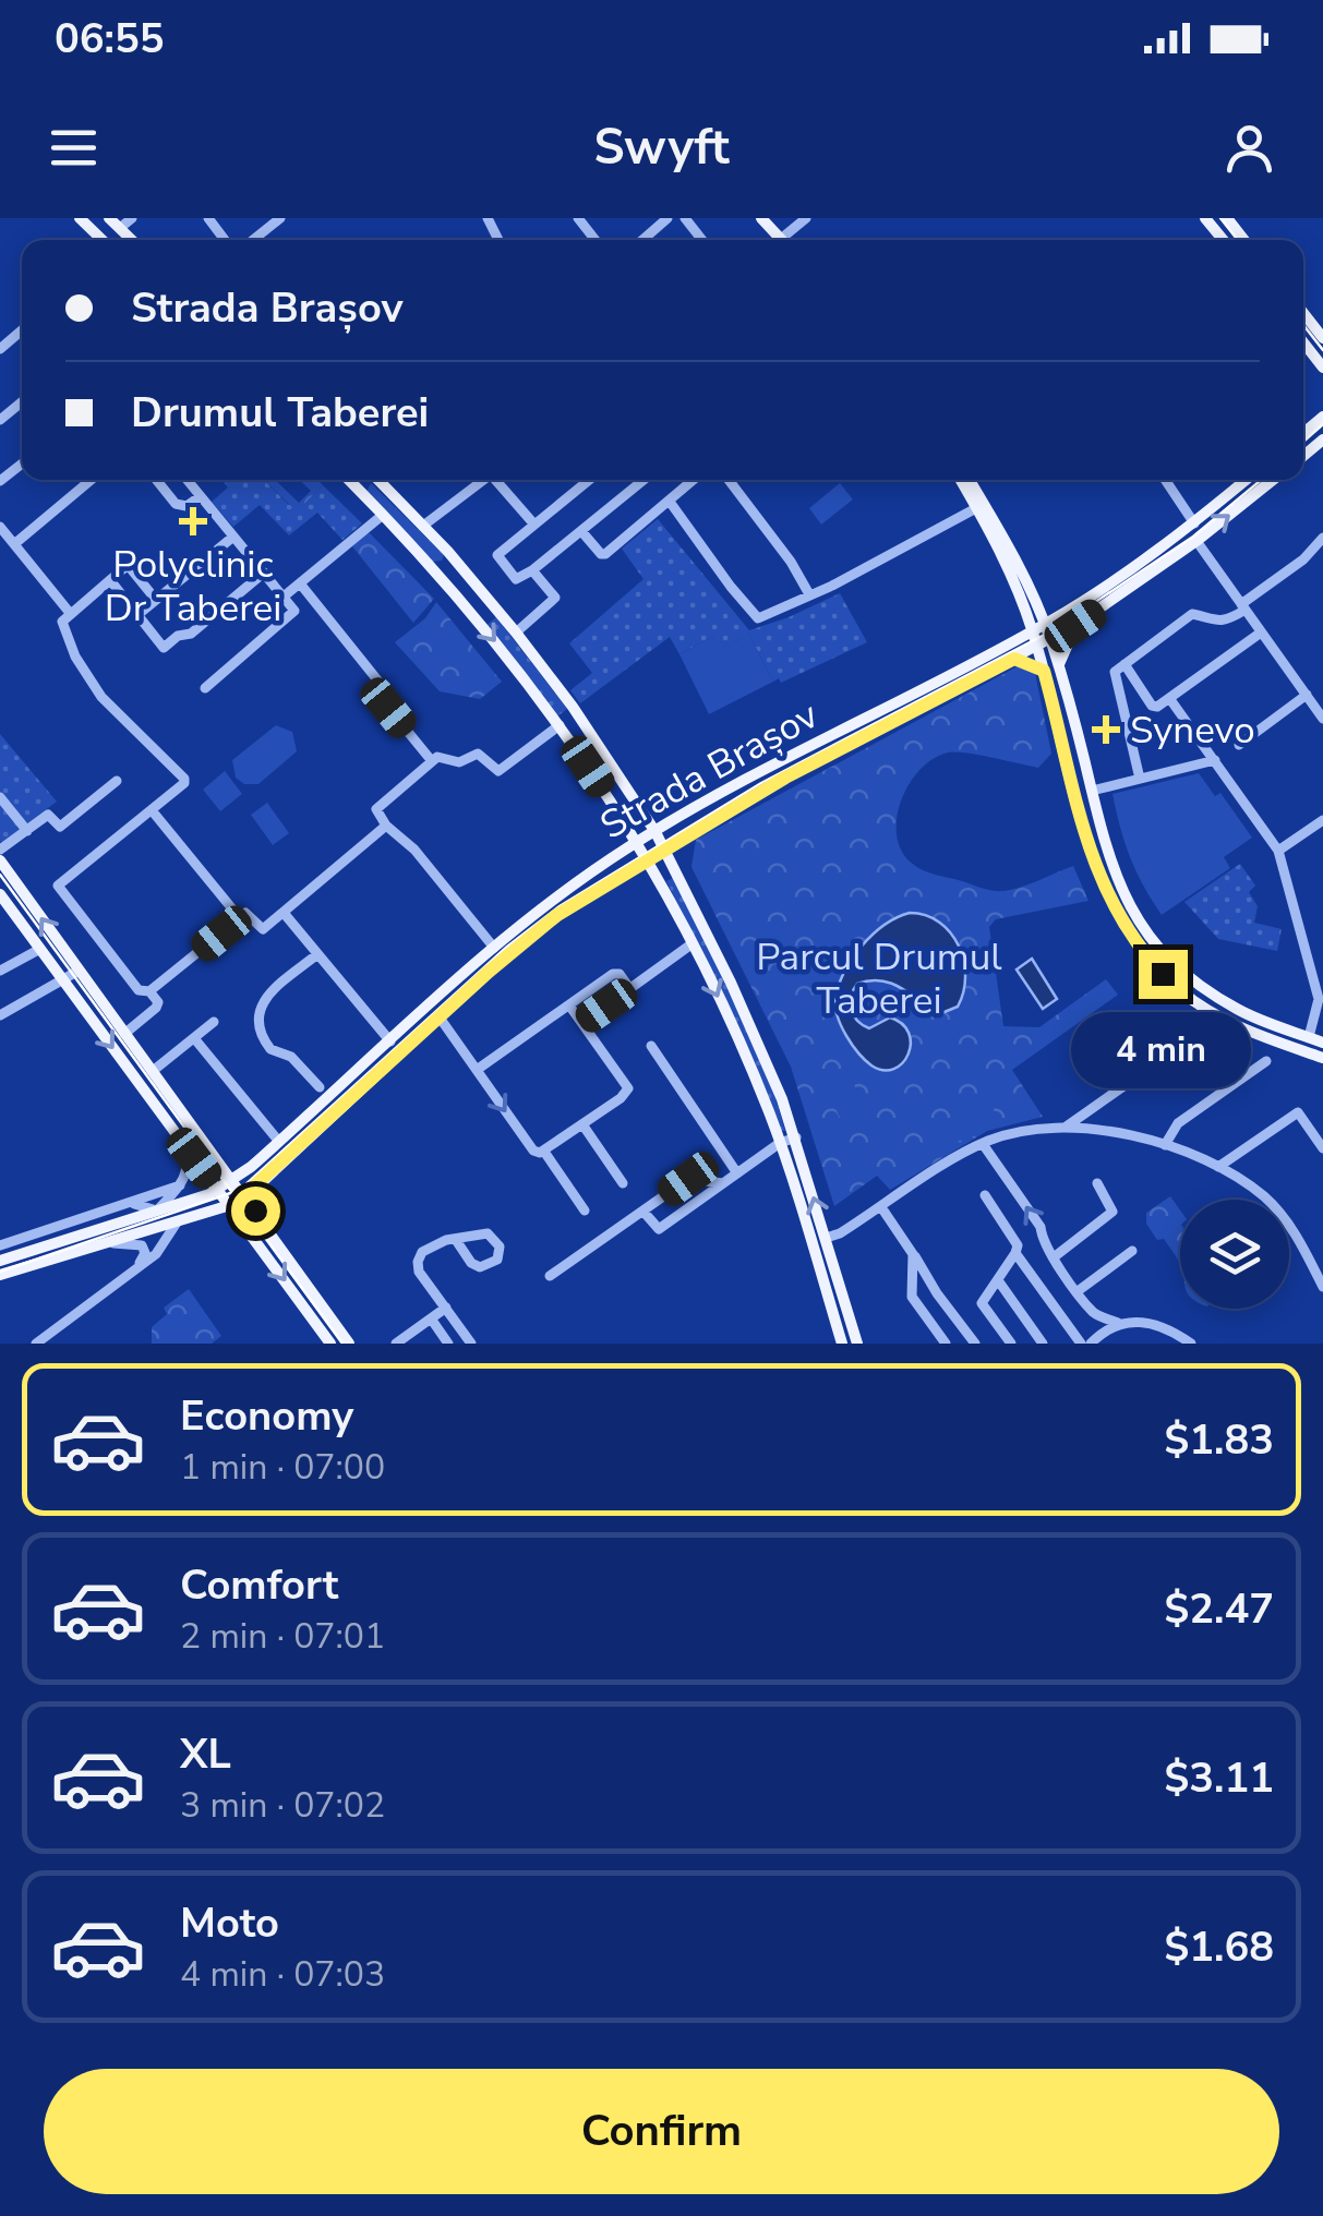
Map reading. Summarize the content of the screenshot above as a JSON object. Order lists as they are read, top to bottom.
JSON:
{
  "streets": {
    "main road": ["Strada Brașov"]
  },
  "parks": ["Parcul Drumul Taberei"],
  "places": {
    "health": ["Polyclinic Dr Taberei", "Synevo"]
  },
  "page": {
    "status": "06:55",
    "header": "Swyft",
    "banner": ["Strada Brașov", "Drumul Taberei"],
    "bubble": "4 min",
    "list": [
      {
        "name": "Economy",
        "note": "1 min · 07:00",
        "value": "$1.83"
      },
      {
        "name": "Comfort",
        "note": "2 min · 07:01",
        "value": "$2.47"
      },
      {
        "name": "XL",
        "note": "3 min · 07:02",
        "value": "$3.11"
      },
      {
        "name": "Moto",
        "note": "4 min · 07:03",
        "value": "$1.68"
      }
    ],
    "buttons": "Confirm"
  }
}
